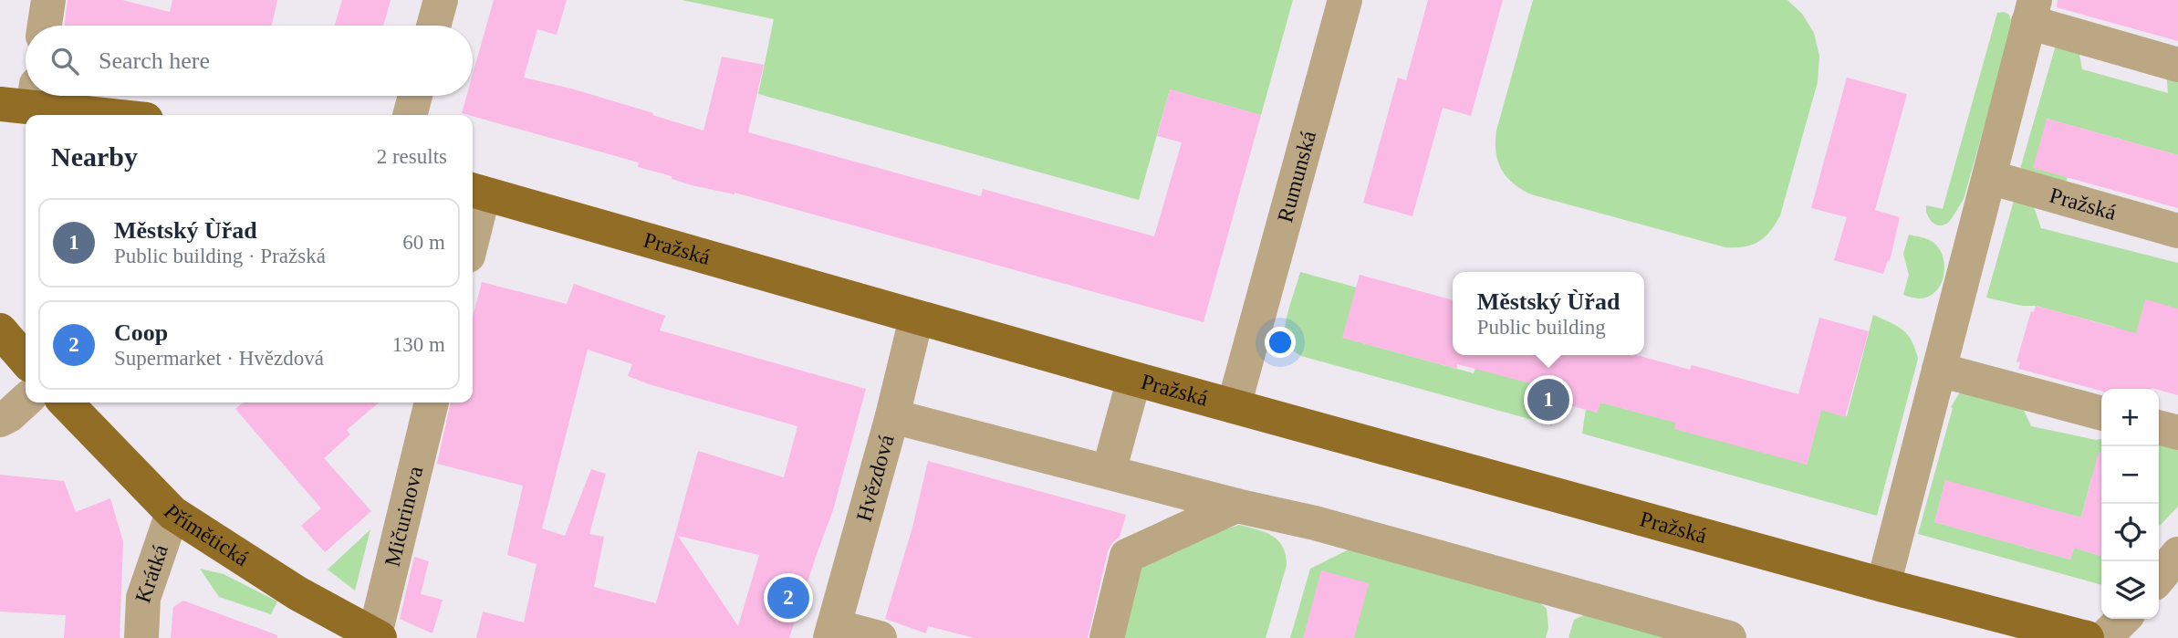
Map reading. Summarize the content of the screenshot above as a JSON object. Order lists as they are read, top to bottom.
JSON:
{
  "streets": {
    "main road": ["Pražská", "Přímětická"],
    "street": [
      "Rumunská",
      "Hvězdová",
      "Mičurinova",
      "Krátká"
    ]
  },
  "crossings": [
    ["Rumunská", "Pražská"],
    ["Pražská", "Hvězdová"],
    ["Mičurinova", "Přímětická"],
    ["Přímětická", "Krátká"]
  ],
  "page": {
    "search": "Search here",
    "heading": ["Nearby", "2 results"],
    "list": [
      {
        "mark": "1",
        "name": "Městský Ùřad",
        "note": "Public building · Pražská",
        "value": "60 m"
      },
      {
        "mark": "2",
        "name": "Coop",
        "note": "Supermarket · Hvězdová",
        "value": "130 m"
      }
    ],
    "popup": ["Městský Ùřad", "Public building"],
    "pins": ["1", "2"],
    "map_buttons": ["+", "−"]
  }
}
